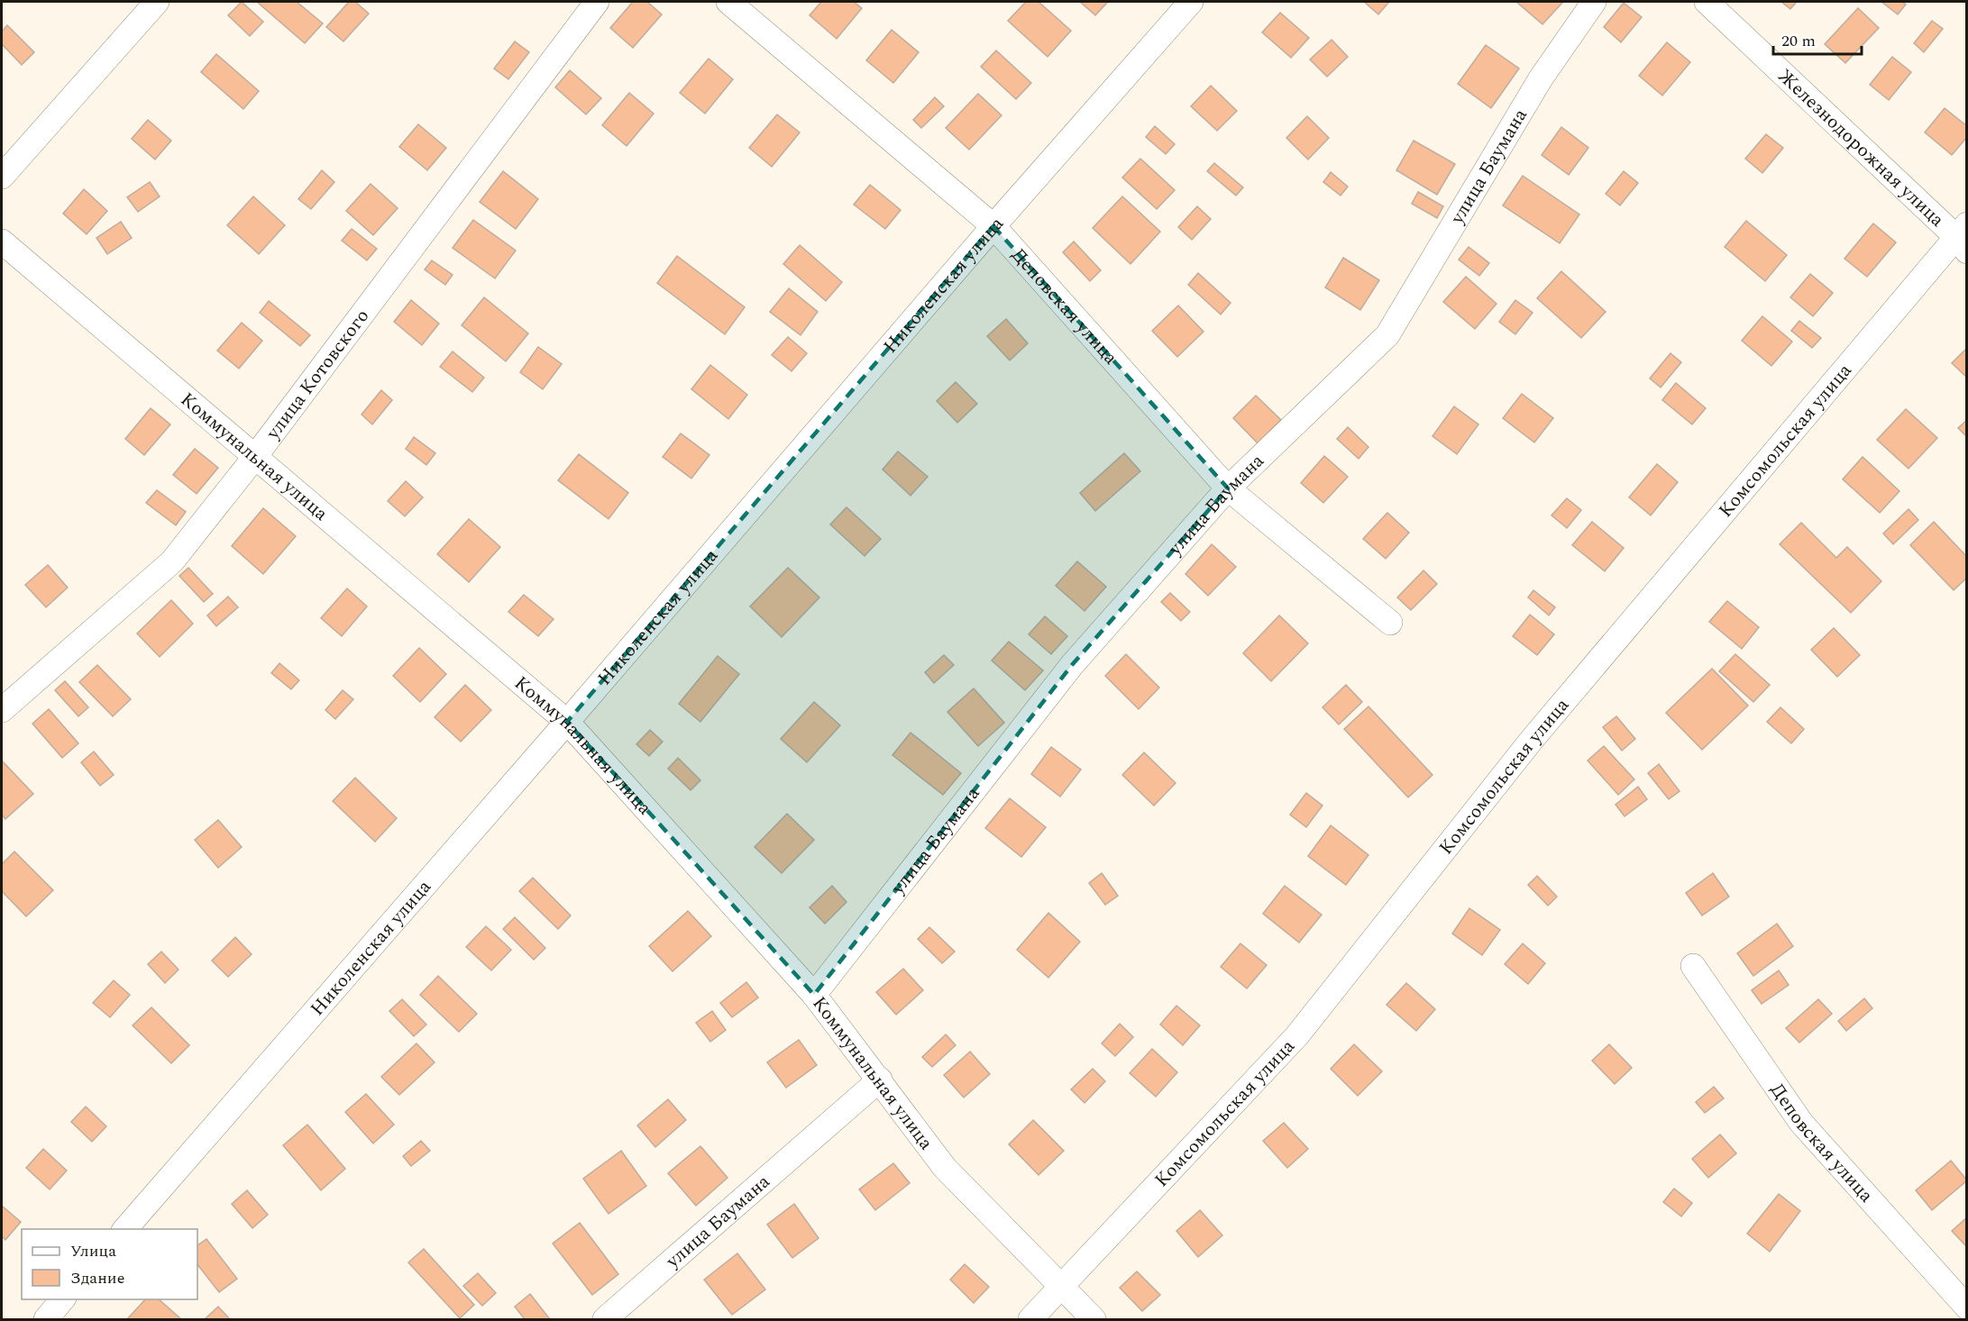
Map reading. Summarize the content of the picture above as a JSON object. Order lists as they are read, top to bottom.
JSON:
{
  "streets": {
    "street": [
      "Железнодорожная улица",
      "улица Баумана",
      "Николенская улица",
      "Деповская улица",
      "улица Котовского",
      "Комсомольская улица",
      "Коммунальная улица"
    ]
  },
  "crossings": [
    ["Железнодорожная улица", "Комсомольская улица"],
    ["улица Баумана", "Деповская улица"],
    ["улица Баумана", "Коммунальная улица"],
    ["Николенская улица", "Деповская улица"],
    ["Николенская улица", "Коммунальная улица"],
    ["улица Котовского", "Коммунальная улица"],
    ["Комсомольская улица", "Коммунальная улица"]
  ],
  "legend": ["Улица", "Здание"],
  "scale_bar": "20 m"
}
